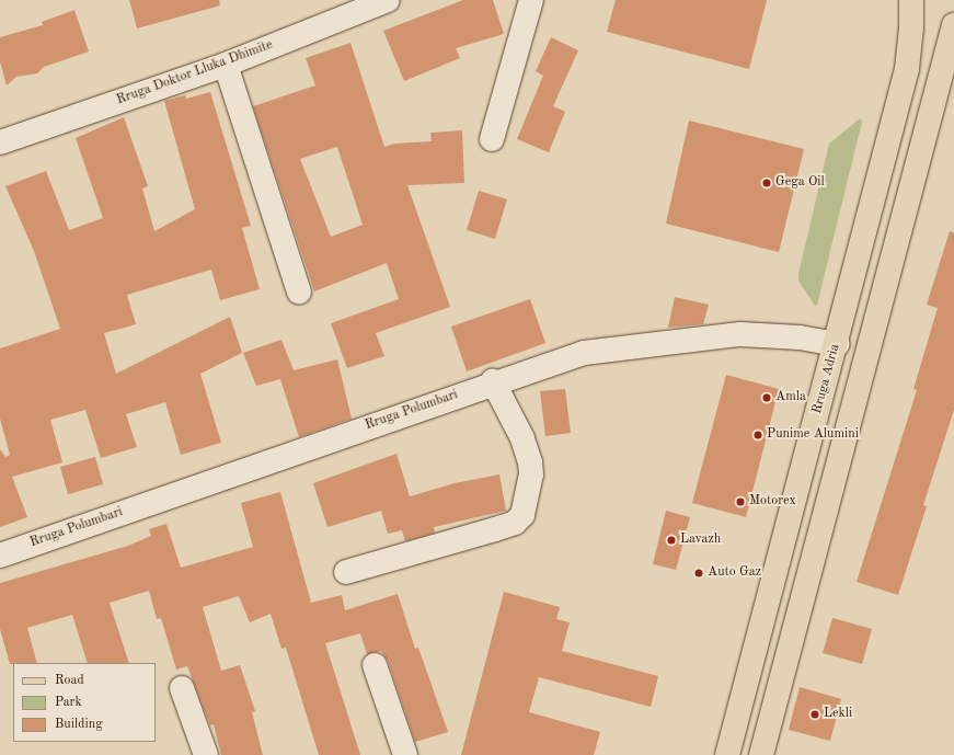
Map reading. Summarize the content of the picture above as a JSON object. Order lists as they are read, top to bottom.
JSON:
{
  "streets": {
    "main road": ["Rruga Adria"],
    "street": ["Rruga Doktor Lluka Dhimite", "Rruga Polumbari"]
  },
  "crossings": [
    ["Rruga Adria", "Rruga Polumbari"]
  ],
  "places": [
    "Gega Oil",
    "Amla",
    "Punime Alumini",
    "Motorex",
    "Lavazh",
    "Auto Gaz",
    "Lekli"
  ],
  "legend": ["Road", "Park", "Building"]
}
